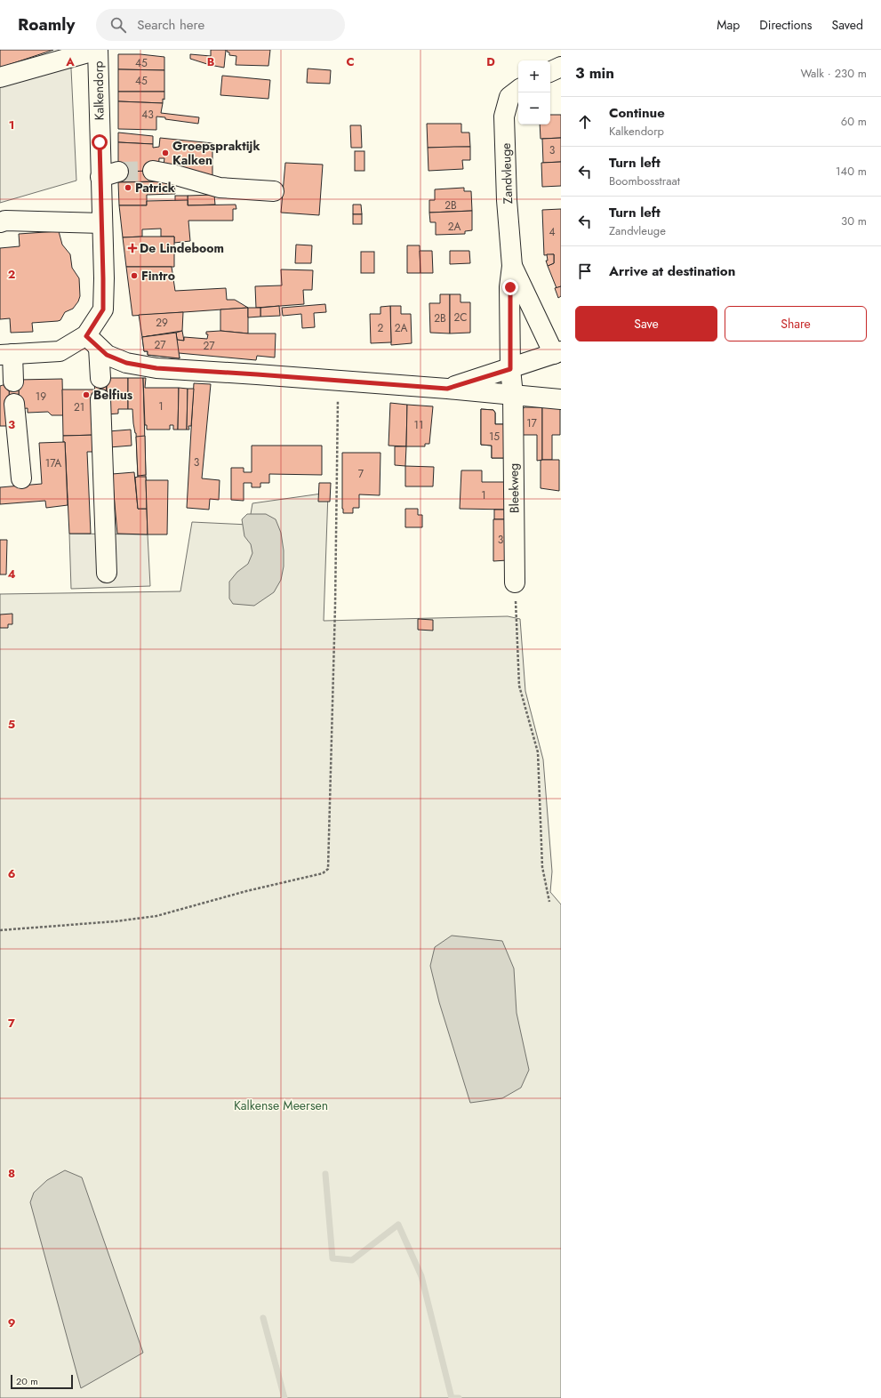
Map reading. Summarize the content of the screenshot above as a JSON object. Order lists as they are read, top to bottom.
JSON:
{
  "streets": {
    "street": ["Kalkendorp", "Zandvleuge", "Bleekweg"]
  },
  "crossings": [
    ["Zandvleuge", "Bleekweg"]
  ],
  "parks": ["Kalkense Meersen"],
  "places": {
    "other": [
      "Groepspraktijk Kalken",
      "Patrick",
      "Fintro",
      "Belfius"
    ],
    "health": ["De Lindeboom"]
  },
  "house_numbers": [
    "45",
    "45",
    "43",
    "3",
    "2B",
    "2A",
    "4",
    "2C",
    "2B",
    "29",
    "2",
    "2A",
    "27",
    "27",
    "19",
    "1",
    "21",
    "17",
    "11",
    "15",
    "3",
    "17A",
    "7",
    "1",
    "3"
  ],
  "scale_bar": "20 m",
  "page": {
    "header": "Roamly",
    "search": "Search here",
    "nav": ["Map", "Directions", "Saved"],
    "heading": ["3 min", "Walk · 230 m"],
    "map_buttons": ["+", "−"],
    "list": [
      ["Continue", "Kalkendorp", "60 m"],
      ["Turn left", "Boombosstraat", "140 m"],
      ["Turn left", "Zandvleuge", "30 m"],
      "Arrive at destination"
    ],
    "buttons": ["Save", "Share"],
    "scale": "20 m"
  },
  "grid": {
    "columns": [
      "A",
      "B",
      "C",
      "D"
    ],
    "rows": [
      "1",
      "2",
      "3",
      "4",
      "5",
      "6",
      "7",
      "8",
      "9"
    ]
  }
}
